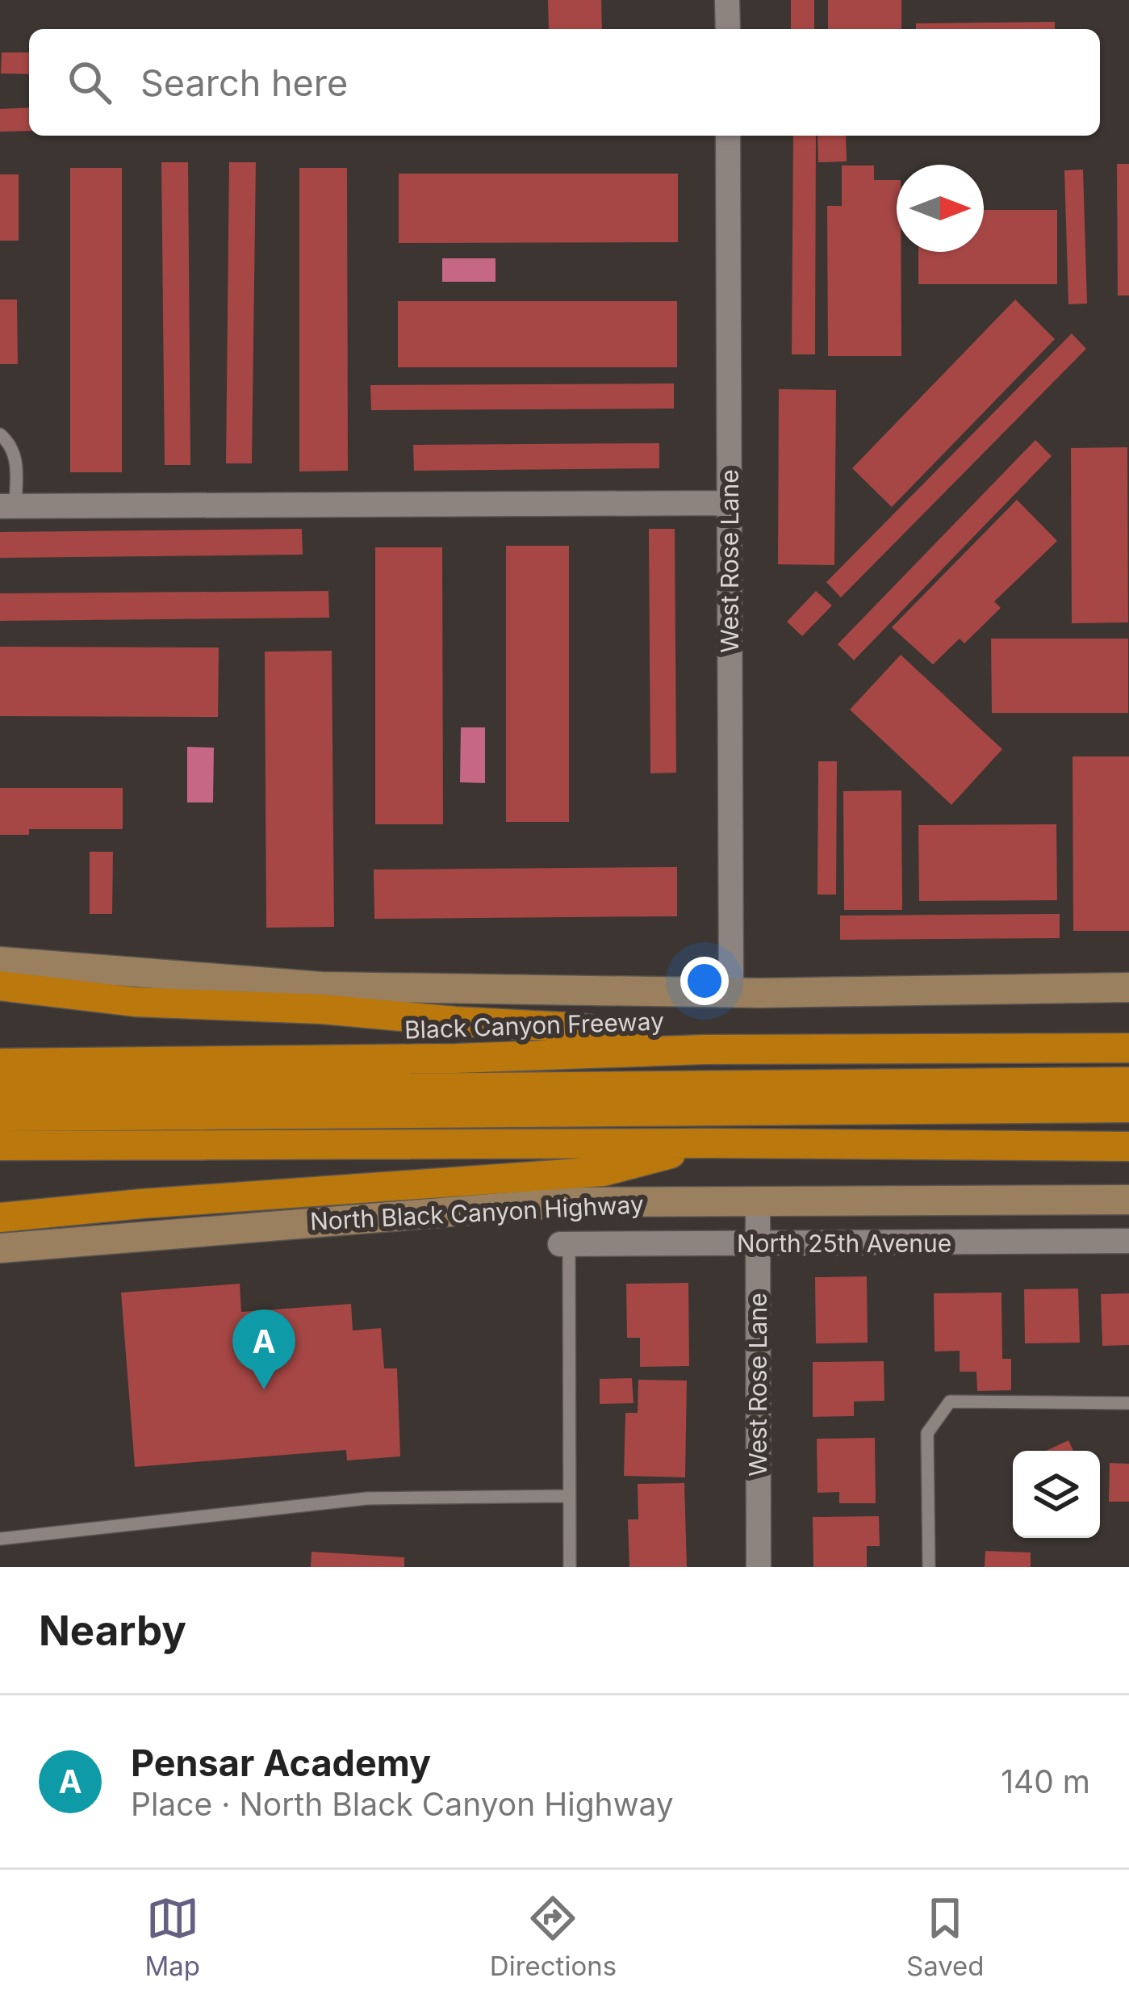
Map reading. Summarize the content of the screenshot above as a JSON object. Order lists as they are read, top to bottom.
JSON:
{
  "streets": {
    "highway": ["Black Canyon Freeway"],
    "main road": ["North Black Canyon Highway"],
    "street": ["West Rose Lane", "North 25th Avenue"]
  },
  "crossings": [
    ["West Rose Lane", "North Black Canyon Highway"],
    ["West Rose Lane", "North 25th Avenue"]
  ],
  "north": "right",
  "page": {
    "search": "Search here",
    "pins": "A",
    "heading": "Nearby",
    "list": [
      {
        "mark": "A",
        "name": "Pensar Academy",
        "note": "Place · North Black Canyon Highway",
        "value": "140 m"
      }
    ],
    "nav": ["Map", "Directions", "Saved"]
  }
}
